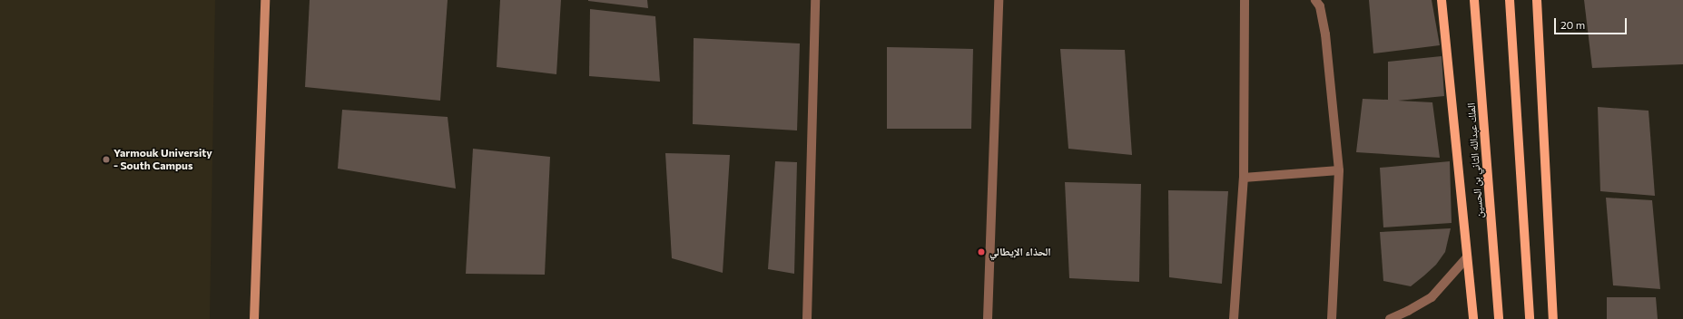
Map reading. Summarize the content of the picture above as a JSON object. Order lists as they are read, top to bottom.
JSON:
{
  "streets": {
    "main road": ["الملك عبدالله الثاني بن الحسين"]
  },
  "places": ["Yarmouk University - South Campus", "الحذاء الإيطالي"],
  "scale_bar": "20 m"
}
